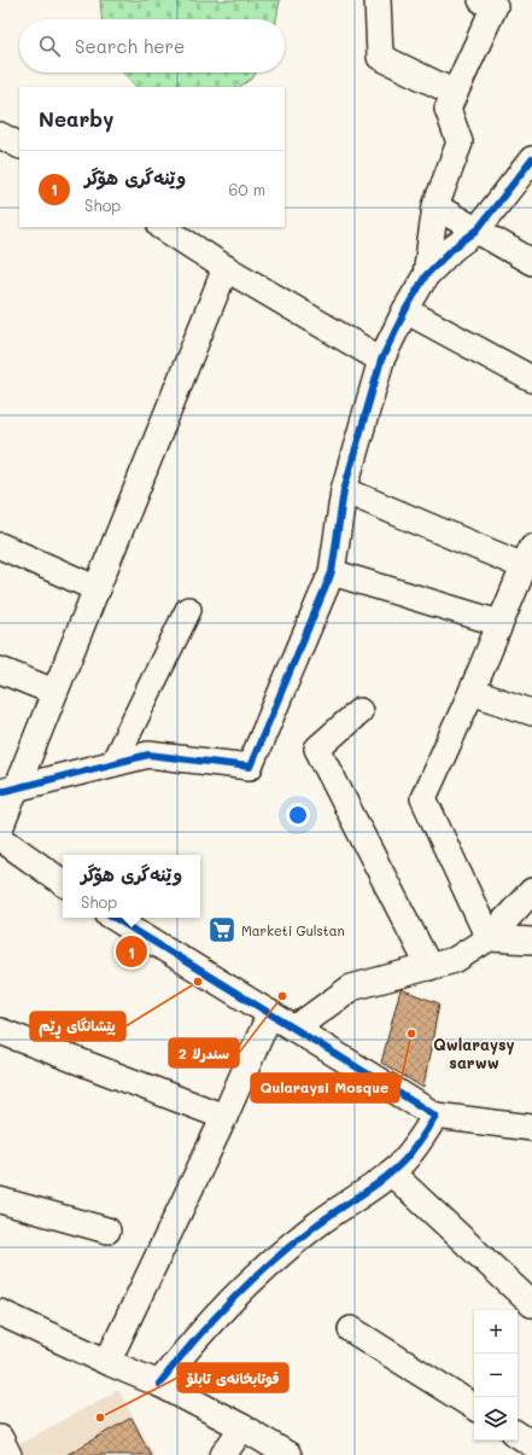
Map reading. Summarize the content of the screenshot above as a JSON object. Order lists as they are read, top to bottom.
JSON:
{
  "districts": ["Qwlaraysy sarww"],
  "places": {
    "supermarket": ["Marketi Gulstan"],
    "other": [
      "پێشانگای ڕێم",
      "سندرلا 2",
      "Qularaysi Mosque",
      "قوتابخانەی تابلۆ"
    ]
  },
  "page": {
    "search": "Search here",
    "heading": "Nearby",
    "list": [
      {
        "mark": "1",
        "name": "وێنەگری هۆگر",
        "note": "Shop",
        "value": "60 m"
      }
    ],
    "popup": ["وێنەگری هۆگر", "Shop"],
    "pins": "1",
    "map_buttons": ["+", "−"]
  }
}
